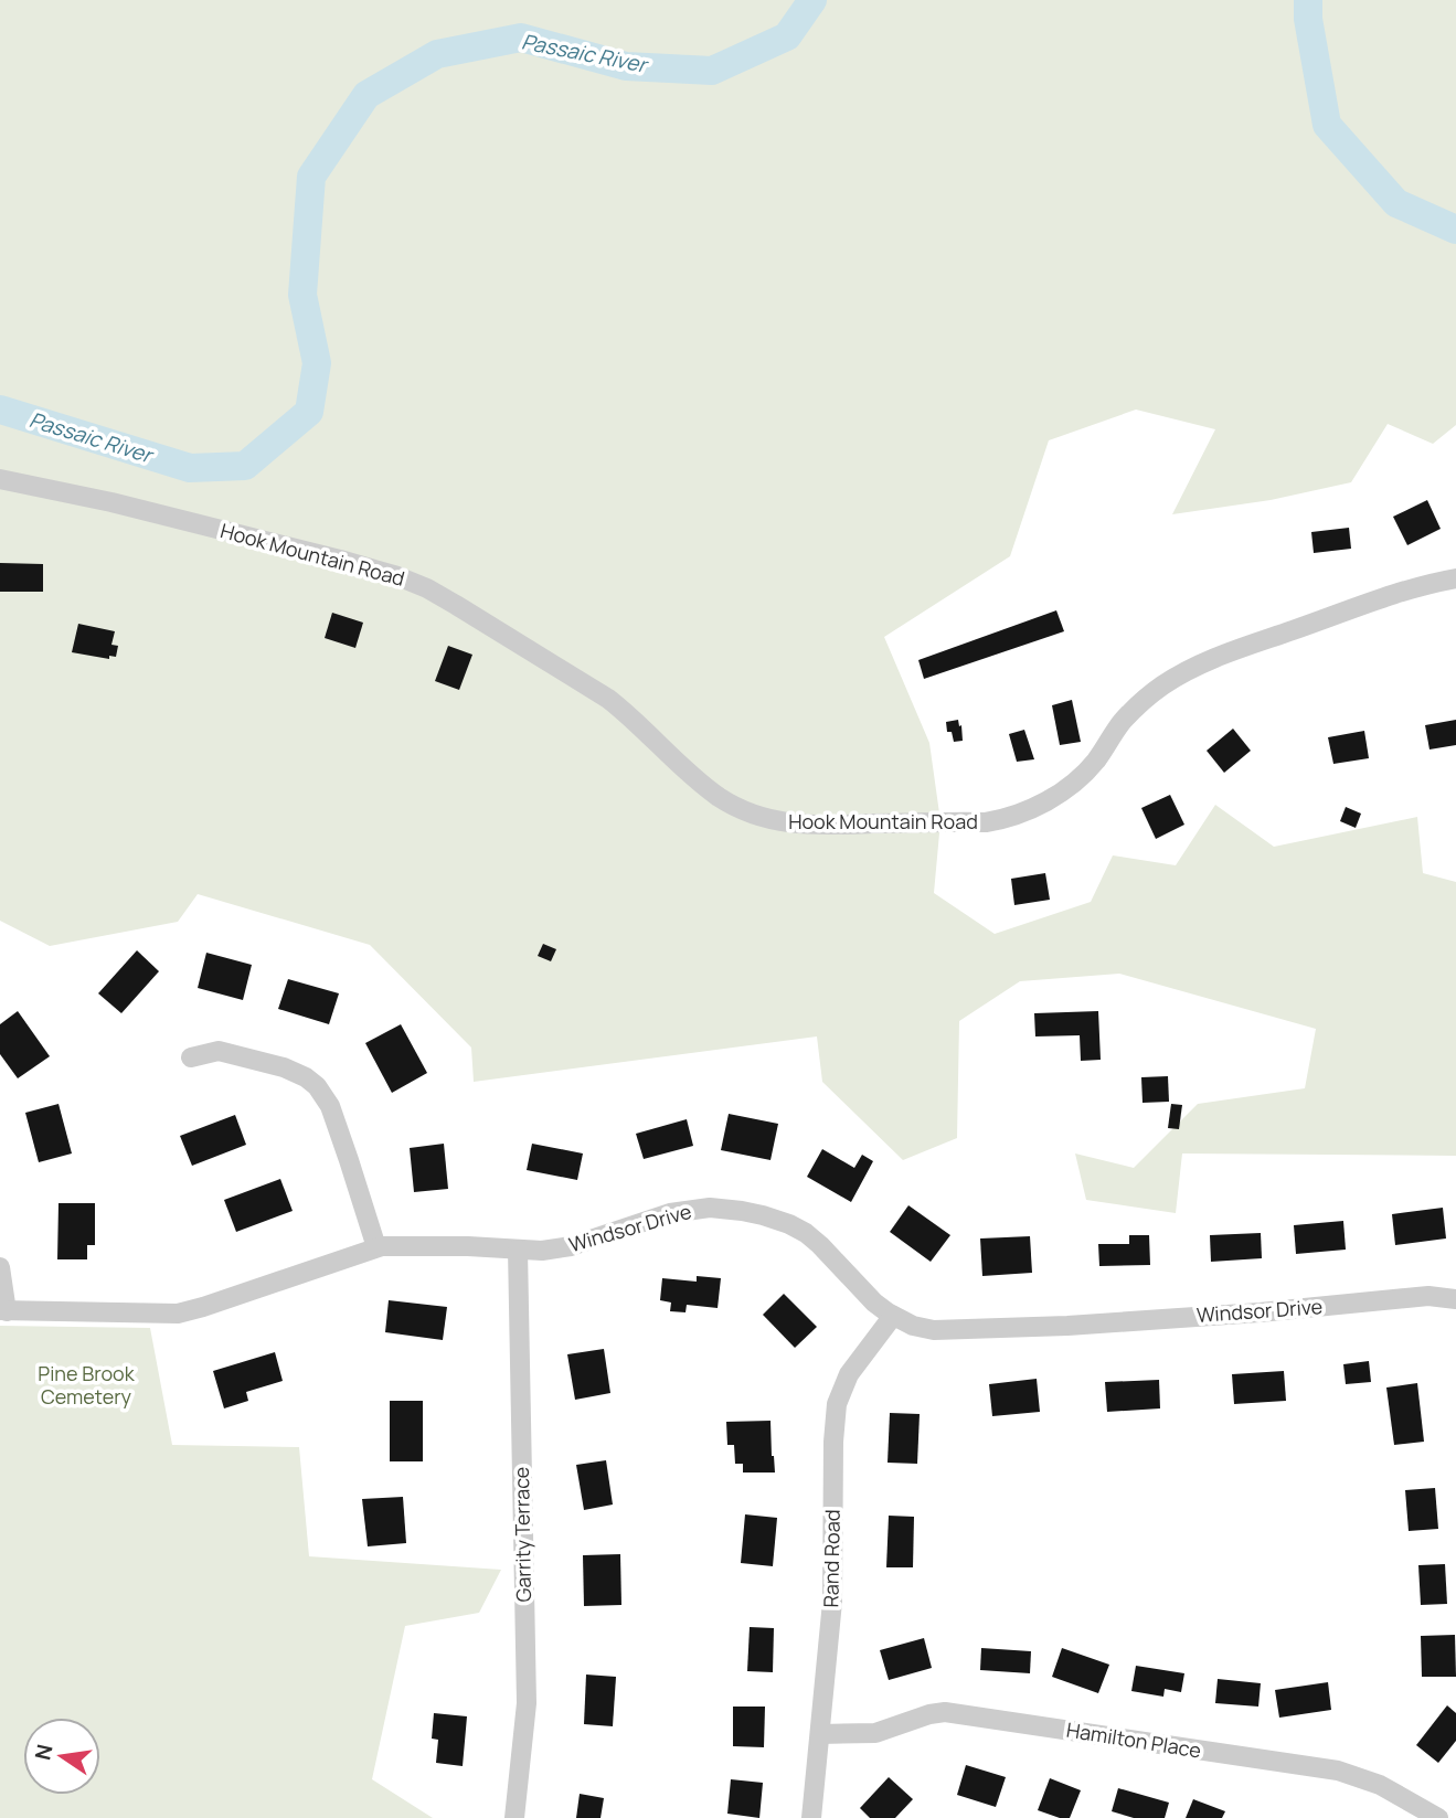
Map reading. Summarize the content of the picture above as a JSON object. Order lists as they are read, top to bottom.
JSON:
{
  "streets": {
    "street": [
      "Hook Mountain Road",
      "Windsor Drive",
      "Garrity Terrace",
      "Rand Road",
      "Hamilton Place"
    ]
  },
  "crossings": [
    ["Windsor Drive", "Garrity Terrace"],
    ["Windsor Drive", "Rand Road"],
    ["Rand Road", "Hamilton Place"]
  ],
  "water": ["Passaic River"],
  "parks": ["Pine Brook Cemetery"],
  "north": "left"
}
